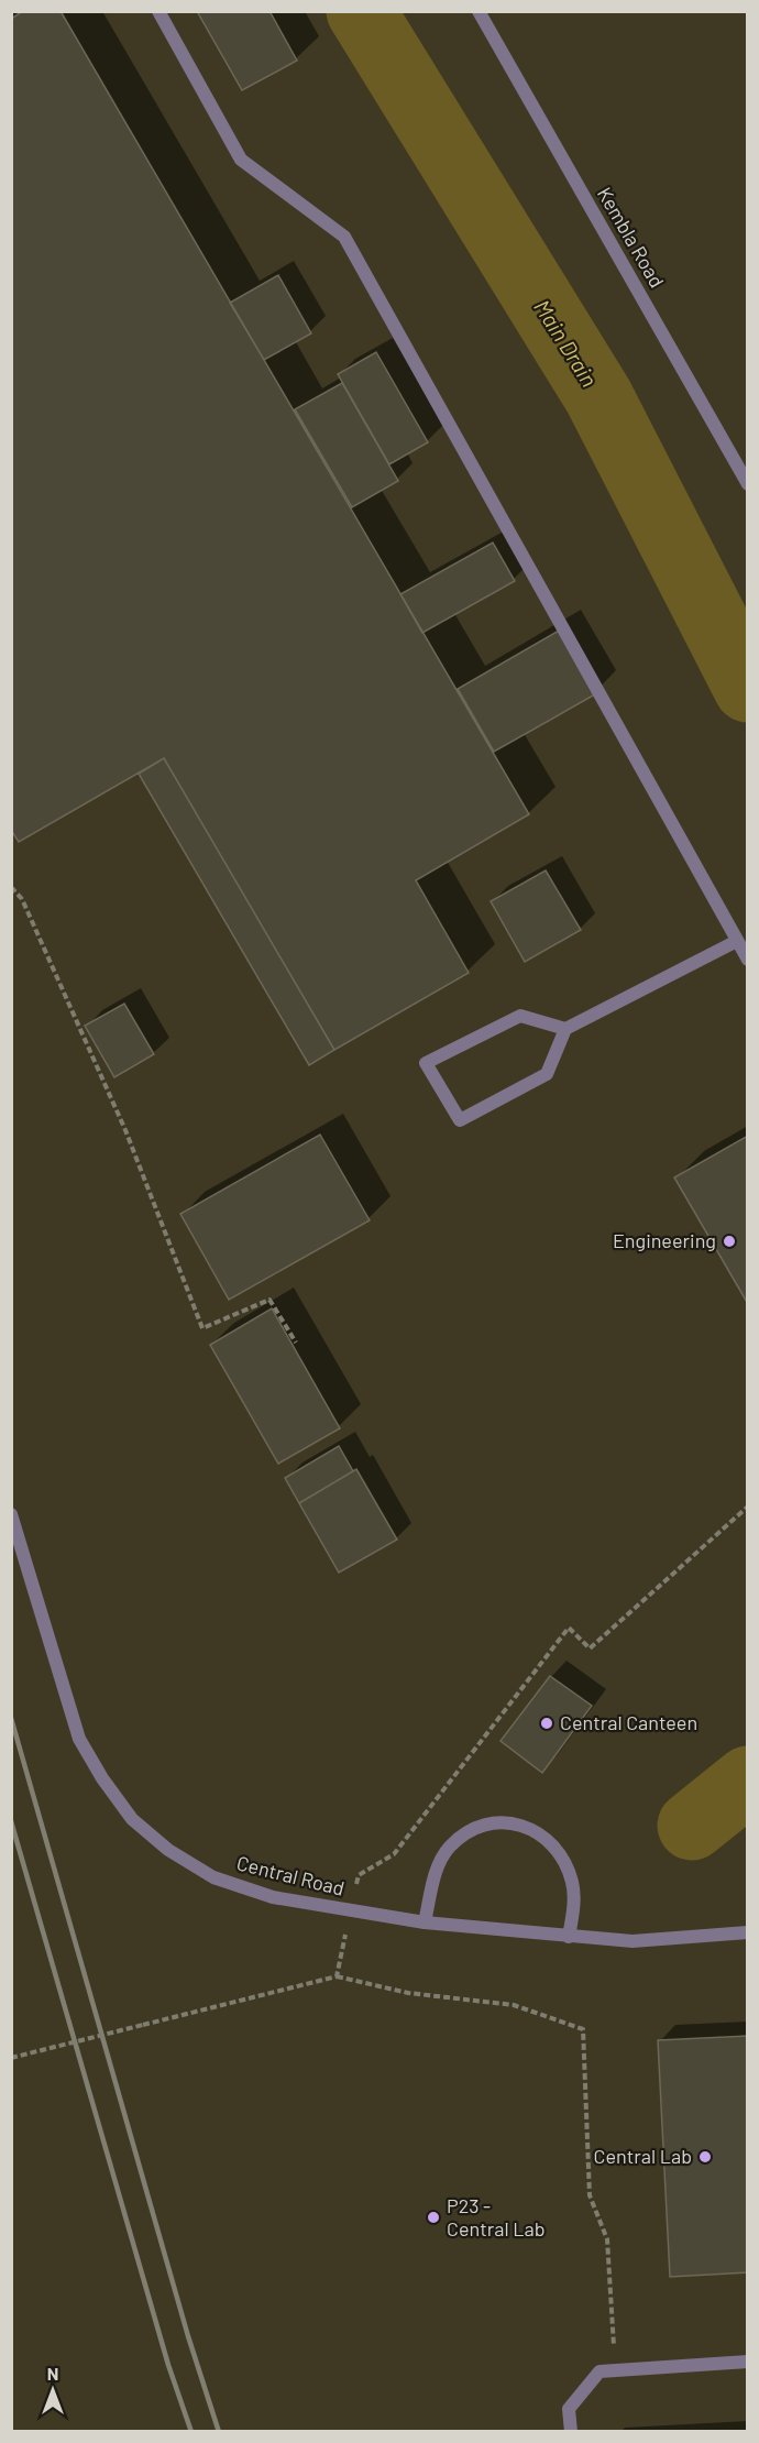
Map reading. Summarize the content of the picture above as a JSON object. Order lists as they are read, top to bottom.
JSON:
{
  "streets": {
    "street": ["Kembla Road", "Central Road"]
  },
  "water": ["Main Drain"],
  "places": [
    "Engineering",
    "Central Canteen",
    "Central Lab",
    "P23 - Central Lab"
  ],
  "north": "top"
}
